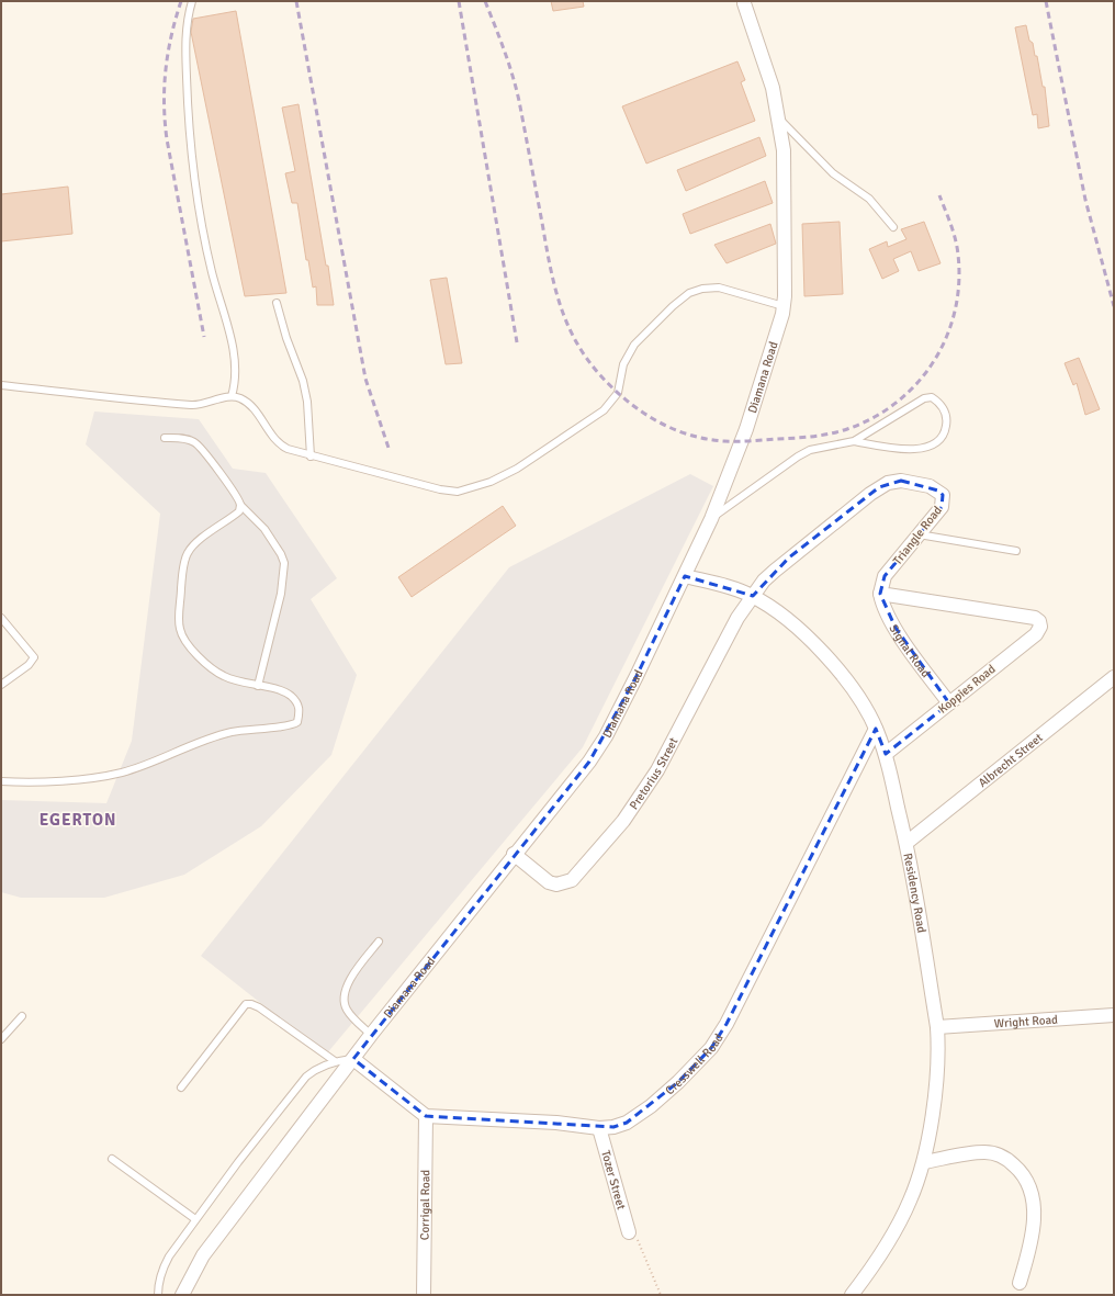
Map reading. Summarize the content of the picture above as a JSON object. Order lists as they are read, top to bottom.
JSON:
{
  "streets": {
    "street": [
      "Diamana Road",
      "Triangle Road",
      "Signal Road",
      "Koppies Road",
      "Albrecht Street",
      "Pretorius Street",
      "Residency Road",
      "Wright Road",
      "Cresswell Road",
      "Tozer Street",
      "Corrigal Road"
    ]
  },
  "crossings": [
    ["Diamana Road", "Pretorius Street"],
    ["Diamana Road", "Residency Road"],
    ["Triangle Road", "Signal Road"],
    ["Triangle Road", "Koppies Road"],
    ["Triangle Road", "Pretorius Street"],
    ["Triangle Road", "Residency Road"],
    ["Signal Road", "Koppies Road"],
    ["Koppies Road", "Residency Road"],
    ["Albrecht Street", "Residency Road"],
    ["Pretorius Street", "Residency Road"],
    ["Residency Road", "Wright Road"],
    ["Residency Road", "Cresswell Road"],
    ["Cresswell Road", "Tozer Street"],
    ["Cresswell Road", "Corrigal Road"]
  ],
  "districts": ["EGERTON"]
}
